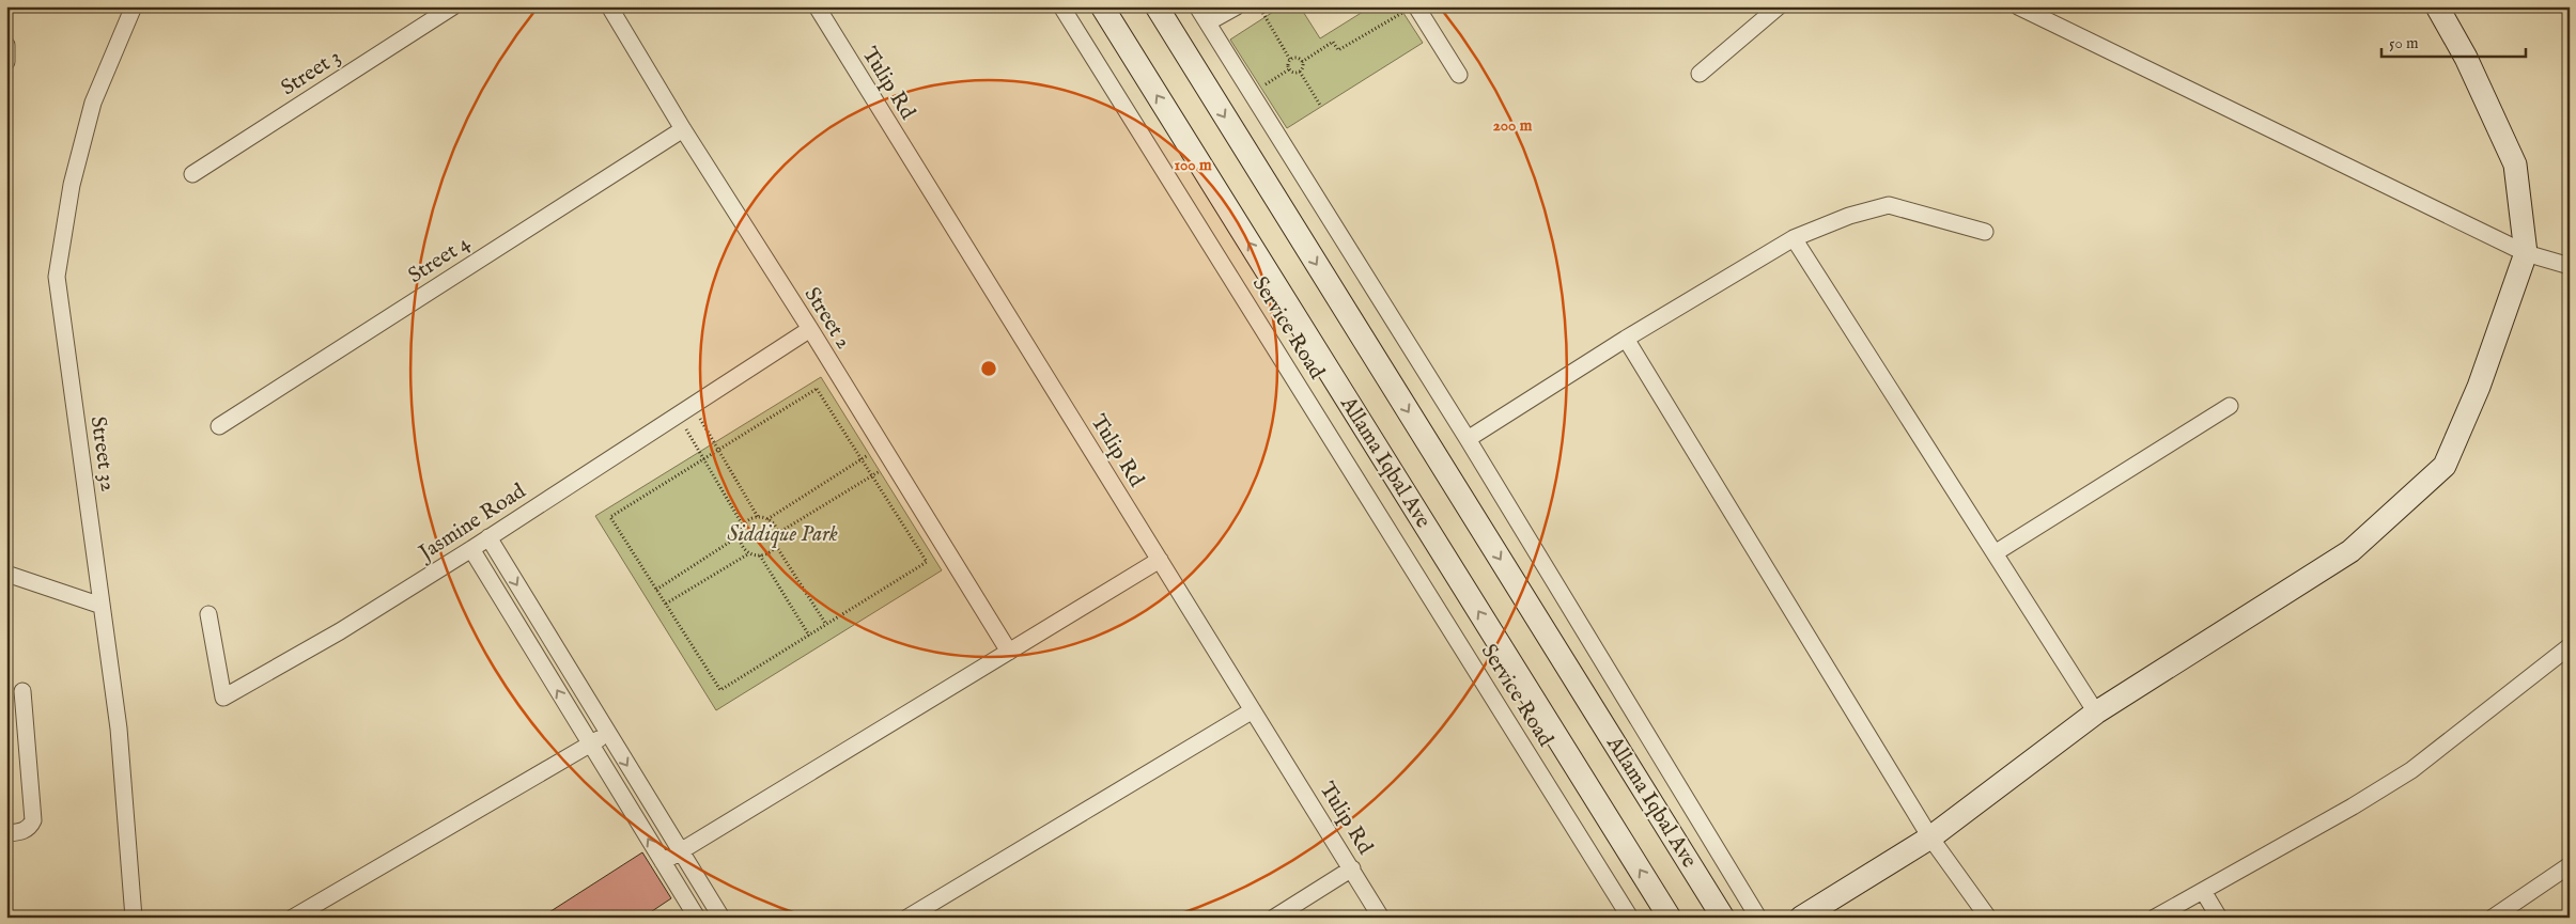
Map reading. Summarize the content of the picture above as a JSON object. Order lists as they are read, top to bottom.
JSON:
{
  "streets": {
    "main road": ["Allama Iqbal Ave"],
    "street": [
      "Street 3",
      "Tulip Rd",
      "Street 4",
      "Street 2",
      "Service Road",
      "Street 32",
      "Jasmine Road"
    ]
  },
  "crossings": [
    ["Street 4", "Street 2"],
    ["Street 2", "Jasmine Road"]
  ],
  "parks": ["Siddique Park"],
  "scale_bar": "50 m",
  "rings": ["200 m", "100 m"]
}
